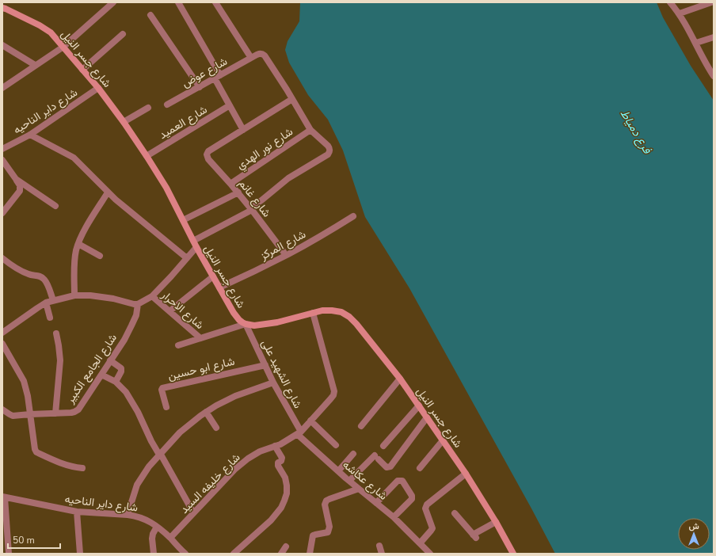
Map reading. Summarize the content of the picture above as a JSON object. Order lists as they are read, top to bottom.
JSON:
{
  "streets": {
    "street": [
      "شارع جسر النيل",
      "شارع عوض",
      "شارع داير الناحيه",
      "شارع العميد",
      "شارع نور الهدي",
      "شارع غانم",
      "شارع المركز",
      "شارع الاحرار",
      "شارع الجامع الكبير",
      "شارع ابو حسين",
      "شارع الشهيد على",
      "شارع عكاشه",
      "شارع خليفه السيد"
    ]
  },
  "crossings": [
    ["شارع جسر النيل", "شارع داير الناحيه"],
    ["شارع جسر النيل", "شارع العميد"],
    ["شارع جسر النيل", "شارع المركز"],
    ["شارع جسر النيل", "شارع الشهيد على"],
    ["شارع جسر النيل", "شارع خليفه السيد"],
    ["شارع داير الناحيه", "شارع خليفه السيد"],
    ["شارع نور الهدي", "شارع غانم"],
    ["شارع ابو حسين", "شارع الشهيد على"],
    ["شارع الشهيد على", "شارع عكاشه"],
    ["شارع الشهيد على", "شارع خليفه السيد"],
    ["شارع عكاشه", "شارع خليفه السيد"]
  ],
  "water": ["فرع دمياط"],
  "scale_bar": "50 m",
  "north": "top"
}
